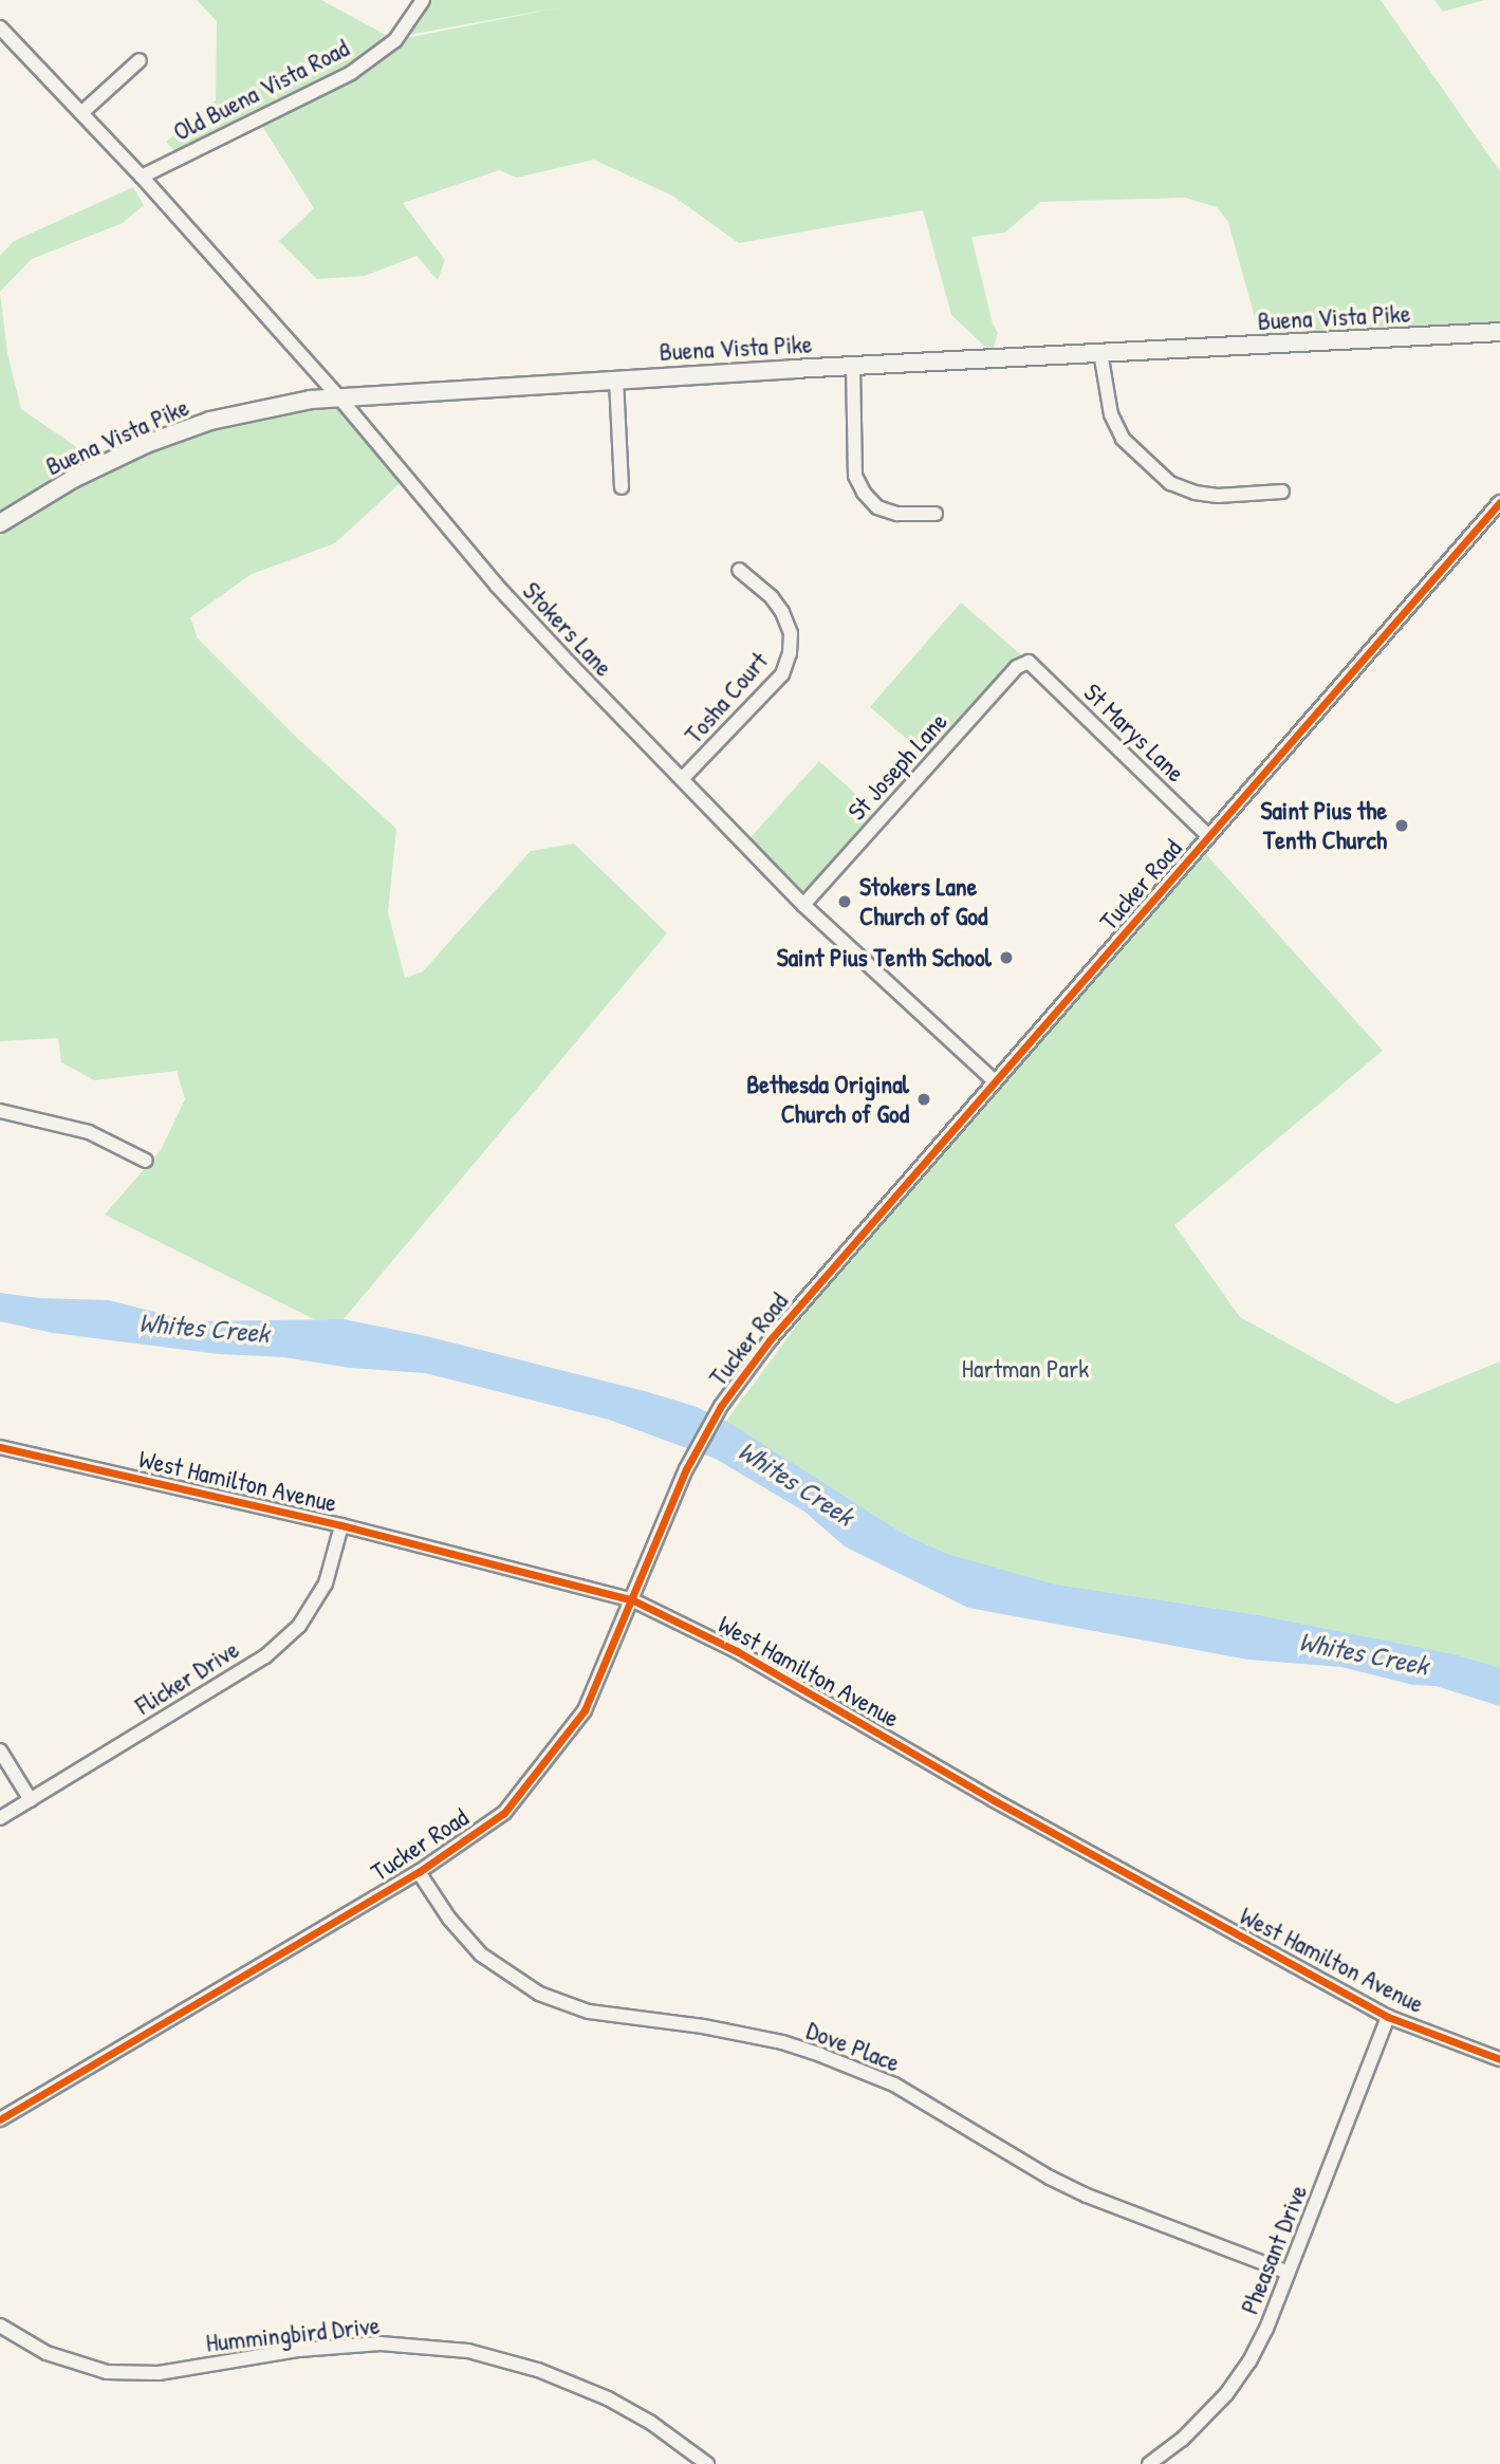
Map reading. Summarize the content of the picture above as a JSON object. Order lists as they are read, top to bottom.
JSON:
{
  "streets": {
    "main road": ["Buena Vista Pike"],
    "street": [
      "Old Buena Vista Road",
      "Stokers Lane",
      "Tosha Court",
      "St Marys Lane",
      "St Joseph Lane",
      "Tucker Road",
      "West Hamilton Avenue",
      "Flicker Drive",
      "Dove Place",
      "Pheasant Drive",
      "Hummingbird Drive"
    ]
  },
  "crossings": [
    ["Old Buena Vista Road", "Stokers Lane"],
    ["Buena Vista Pike", "Stokers Lane"],
    ["Stokers Lane", "Tosha Court"],
    ["Stokers Lane", "St Joseph Lane"],
    ["Stokers Lane", "Tucker Road"],
    ["St Marys Lane", "St Joseph Lane"],
    ["St Marys Lane", "Tucker Road"],
    ["Tucker Road", "West Hamilton Avenue"],
    ["Tucker Road", "Dove Place"],
    ["West Hamilton Avenue", "Flicker Drive"],
    ["West Hamilton Avenue", "Pheasant Drive"],
    ["Dove Place", "Pheasant Drive"]
  ],
  "water": ["Whites Creek"],
  "parks": ["Hartman Park"],
  "places": [
    "Saint Pius the Tenth Church",
    "Stokers Lane Church of God",
    "Saint Pius Tenth School",
    "Bethesda Original Church of God"
  ]
}
